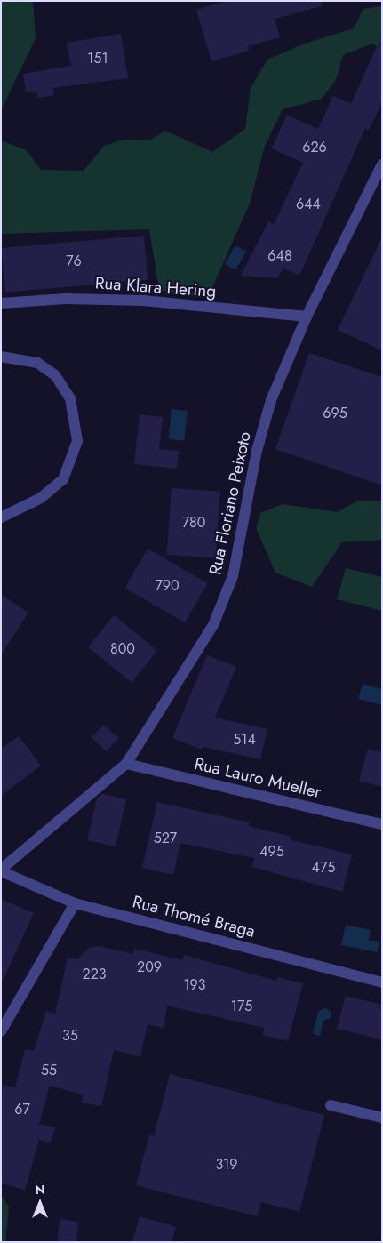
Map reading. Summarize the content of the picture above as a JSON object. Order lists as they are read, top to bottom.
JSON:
{
  "streets": {
    "street": [
      "Rua Klara Hering",
      "Rua Floriano Peixoto",
      "Rua Lauro Mueller",
      "Rua Thomé Braga"
    ]
  },
  "crossings": [
    ["Rua Klara Hering", "Rua Floriano Peixoto"],
    ["Rua Floriano Peixoto", "Rua Lauro Mueller"],
    ["Rua Floriano Peixoto", "Rua Thomé Braga"]
  ],
  "house_numbers": [
    "151",
    "626",
    "644",
    "648",
    "76",
    "695",
    "780",
    "790",
    "800",
    "514",
    "527",
    "495",
    "475",
    "209",
    "223",
    "193",
    "175",
    "35",
    "55",
    "67",
    "319"
  ],
  "north": "top"
}
